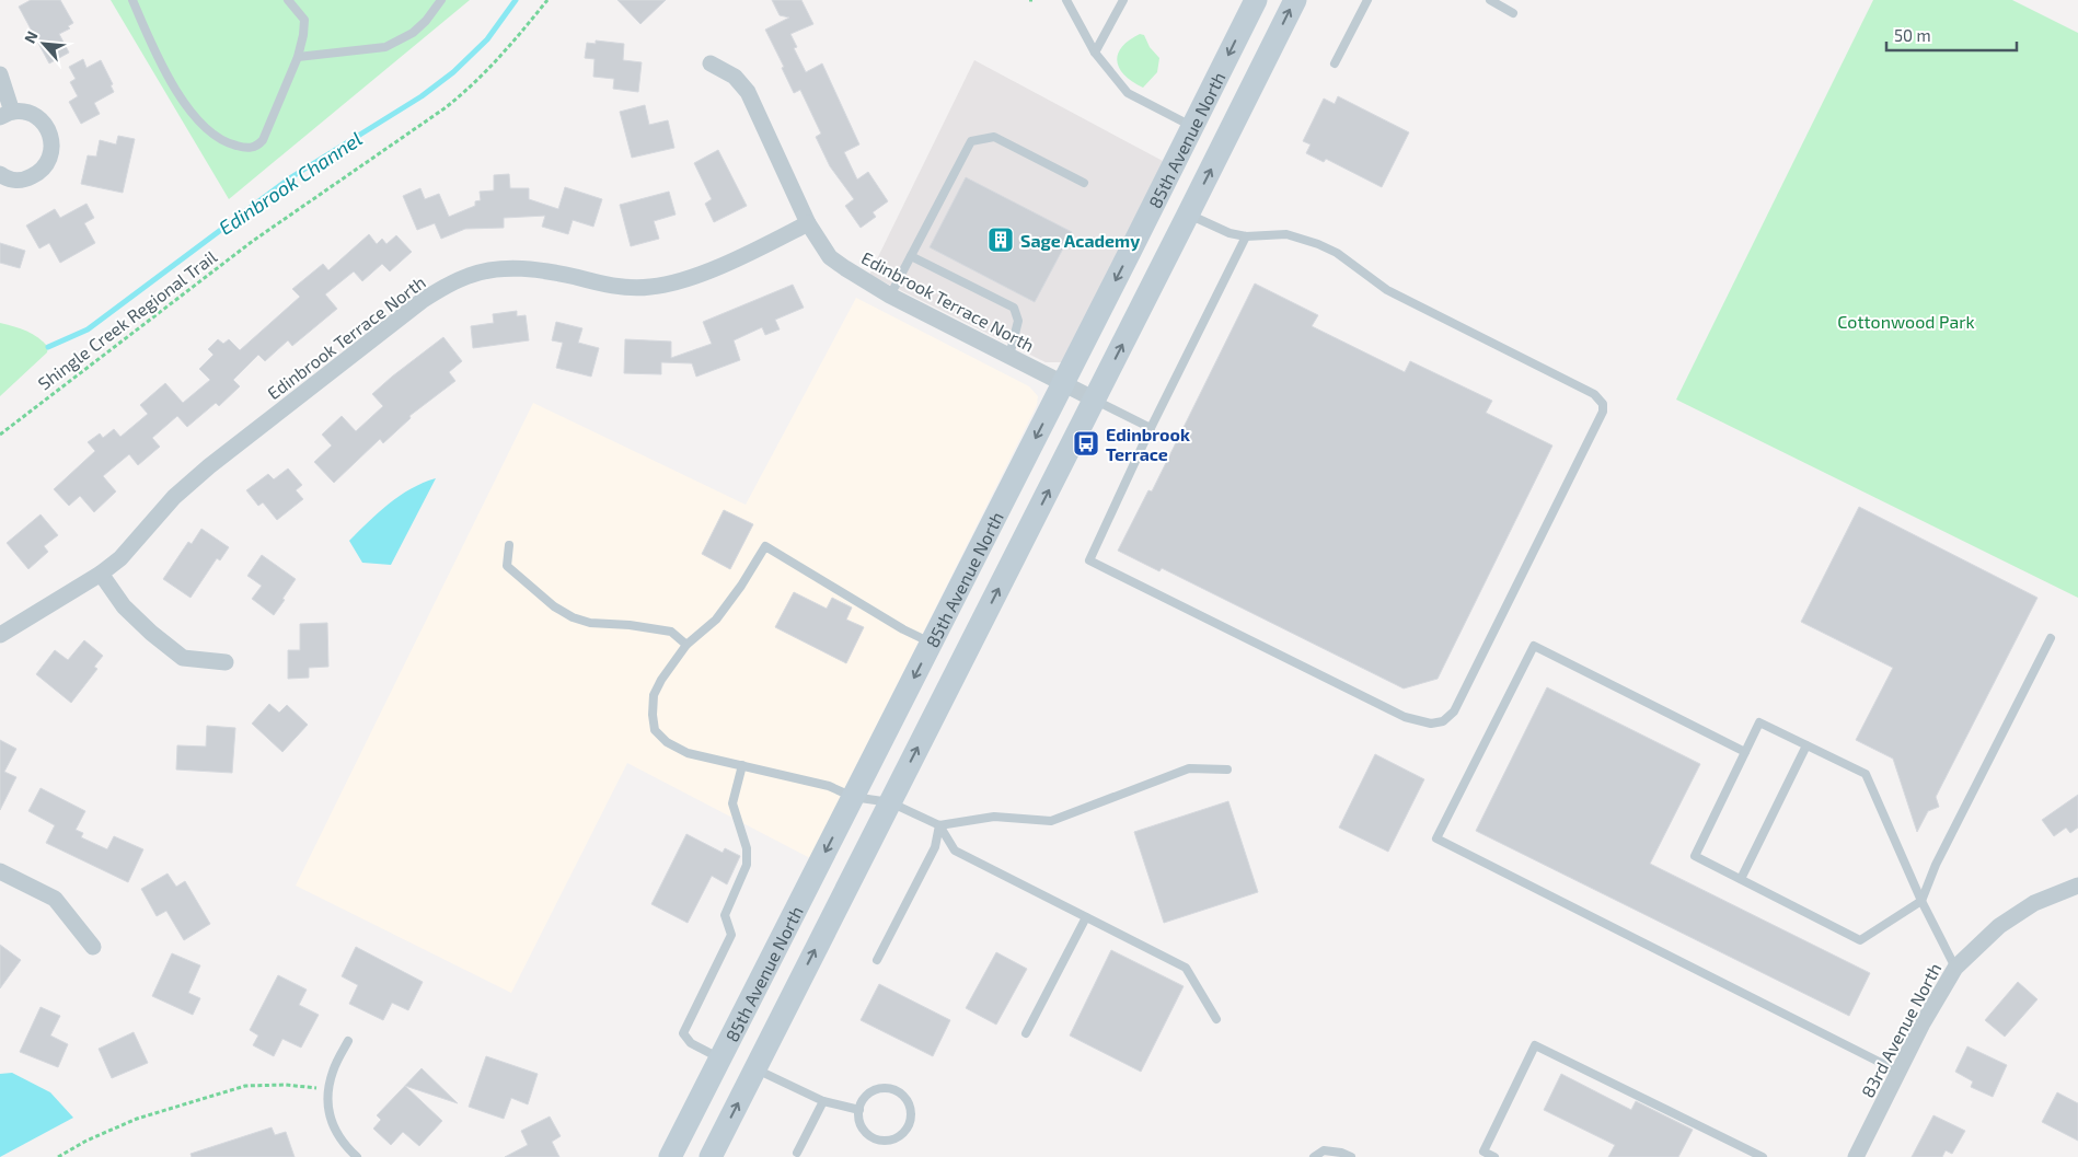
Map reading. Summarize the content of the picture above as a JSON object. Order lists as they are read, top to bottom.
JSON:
{
  "streets": {
    "main road": ["85th Avenue North"],
    "street": ["Edinbrook Terrace North", "83rd Avenue North"],
    "path": ["Shingle Creek Regional Trail"]
  },
  "crossings": [
    ["85th Avenue North", "Edinbrook Terrace North"]
  ],
  "water": ["Edinbrook Channel"],
  "parks": ["Cottonwood Park"],
  "places": {
    "building": ["Sage Academy"],
    "bus stop": ["Edinbrook Terrace"]
  },
  "scale_bar": "50 m",
  "north": "top left"
}
